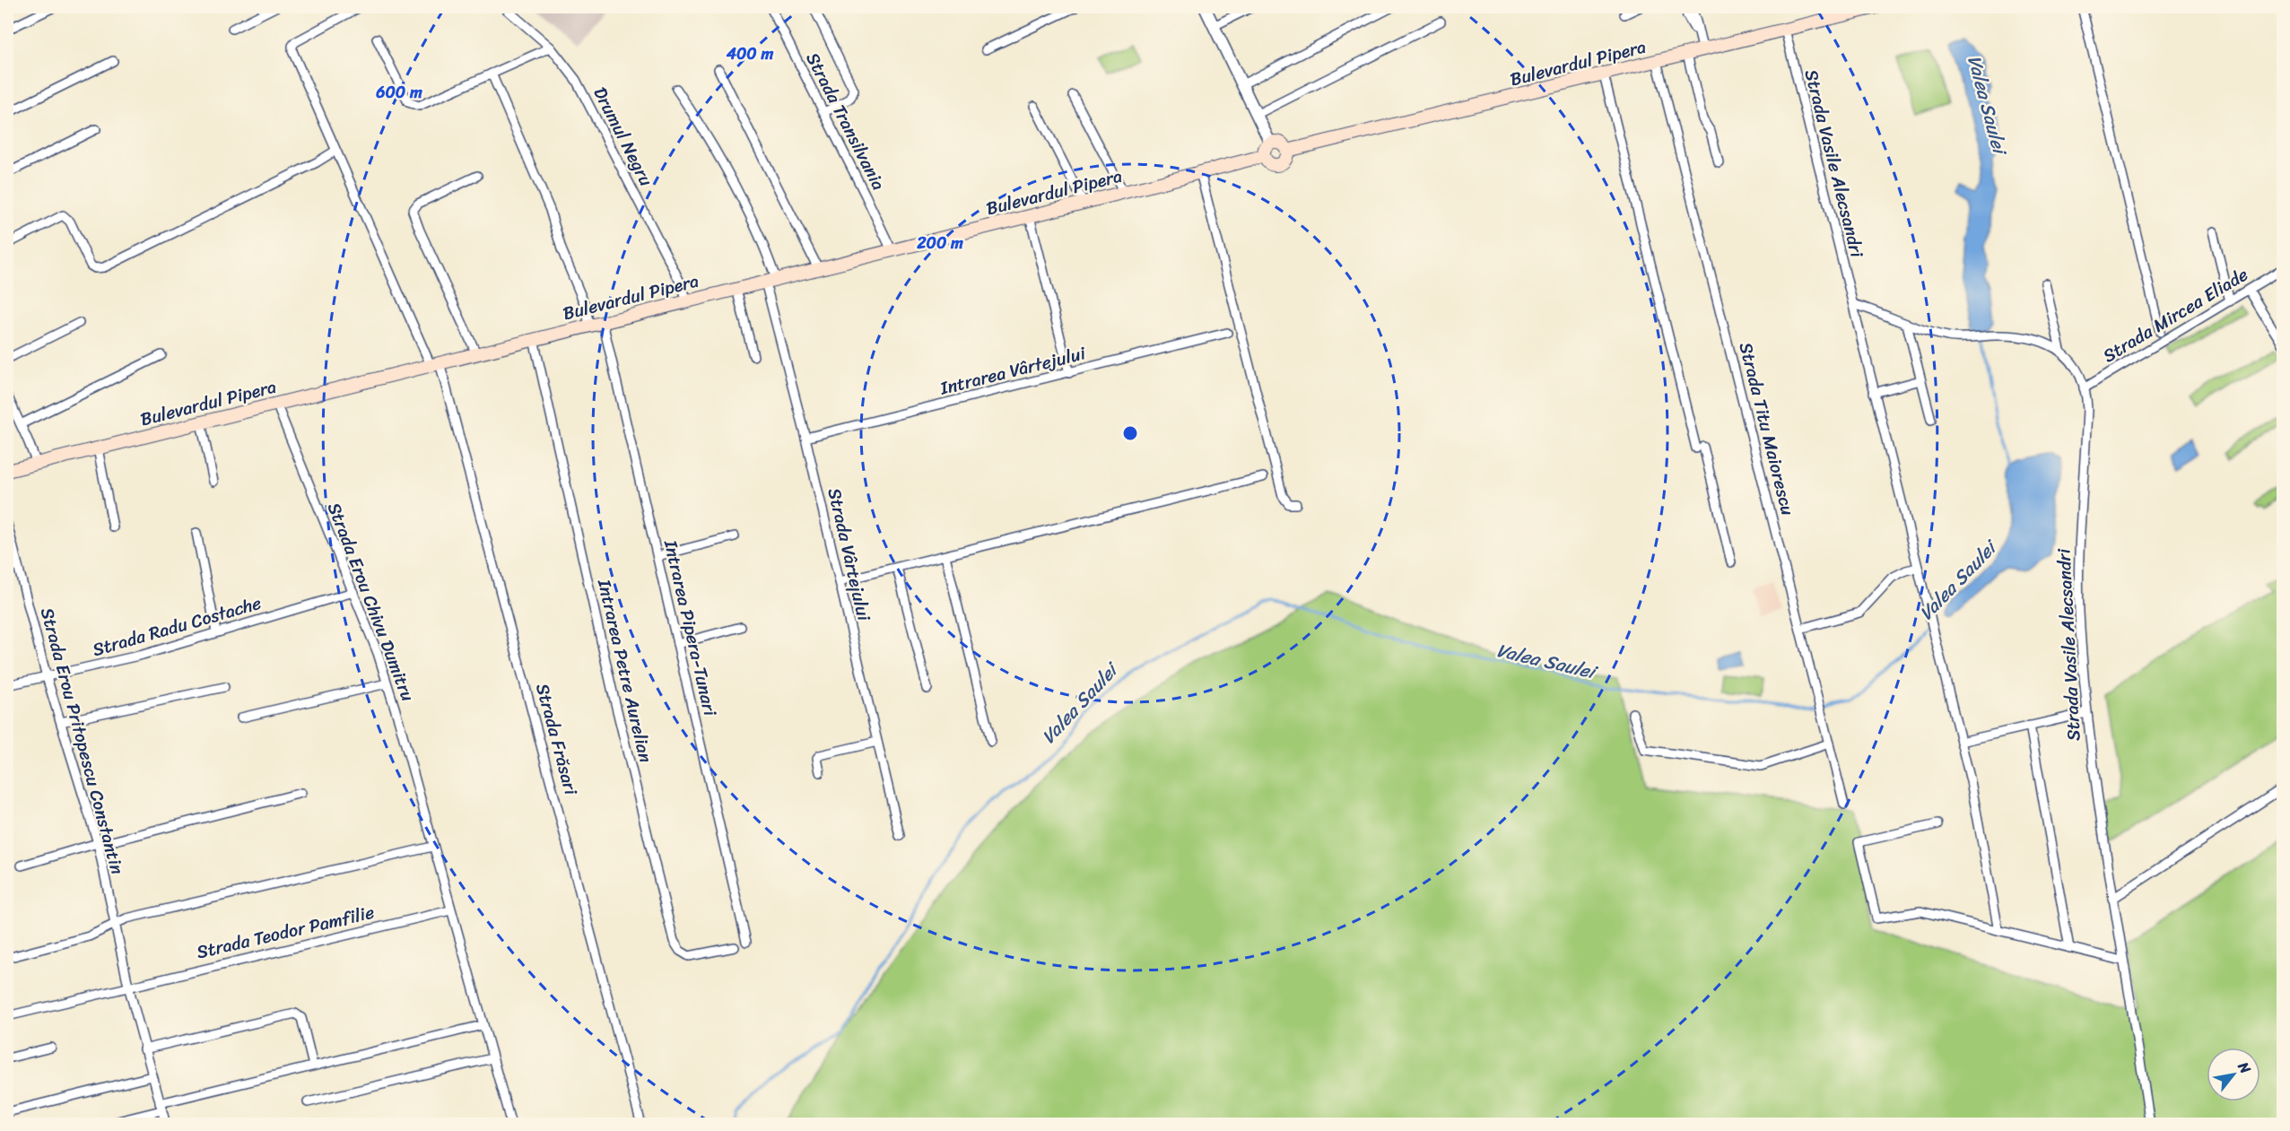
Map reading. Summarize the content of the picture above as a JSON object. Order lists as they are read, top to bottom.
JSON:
{
  "streets": {
    "main road": ["Bulevardul Pipera"],
    "street": [
      "Strada Transilvania",
      "Drumul Negru",
      "Strada Vasile Alecsandri",
      "Strada Mircea Eliade",
      "Intrarea Vârtejului",
      "Strada Titu Maiorescu",
      "Strada Vârtejului",
      "Strada Erou Chivu Dumitru",
      "Strada Radu Costache",
      "Intrarea Pipera-Tunari",
      "Intrarea Petre Aurelian",
      "Strada Frăsari",
      "Strada Erou Pritopescu Constantin",
      "Strada Teodor Pamfilie"
    ]
  },
  "crossings": [
    ["Bulevardul Pipera", "Strada Transilvania"],
    ["Bulevardul Pipera", "Drumul Negru"],
    ["Bulevardul Pipera", "Strada Vasile Alecsandri"],
    ["Bulevardul Pipera", "Strada Titu Maiorescu"],
    ["Bulevardul Pipera", "Strada Vârtejului"],
    ["Bulevardul Pipera", "Strada Erou Chivu Dumitru"],
    ["Bulevardul Pipera", "Intrarea Pipera-Tunari"],
    ["Bulevardul Pipera", "Intrarea Petre Aurelian"],
    ["Bulevardul Pipera", "Strada Frăsari"],
    ["Strada Vasile Alecsandri", "Strada Mircea Eliade"],
    ["Intrarea Vârtejului", "Strada Vârtejului"],
    ["Strada Erou Chivu Dumitru", "Strada Radu Costache"],
    ["Strada Erou Chivu Dumitru", "Strada Teodor Pamfilie"],
    ["Strada Radu Costache", "Strada Erou Pritopescu Constantin"],
    ["Strada Erou Pritopescu Constantin", "Strada Teodor Pamfilie"]
  ],
  "water": ["Valea Saulei"],
  "north": "top right",
  "rings": ["400 m", "600 m", "200 m"]
}
